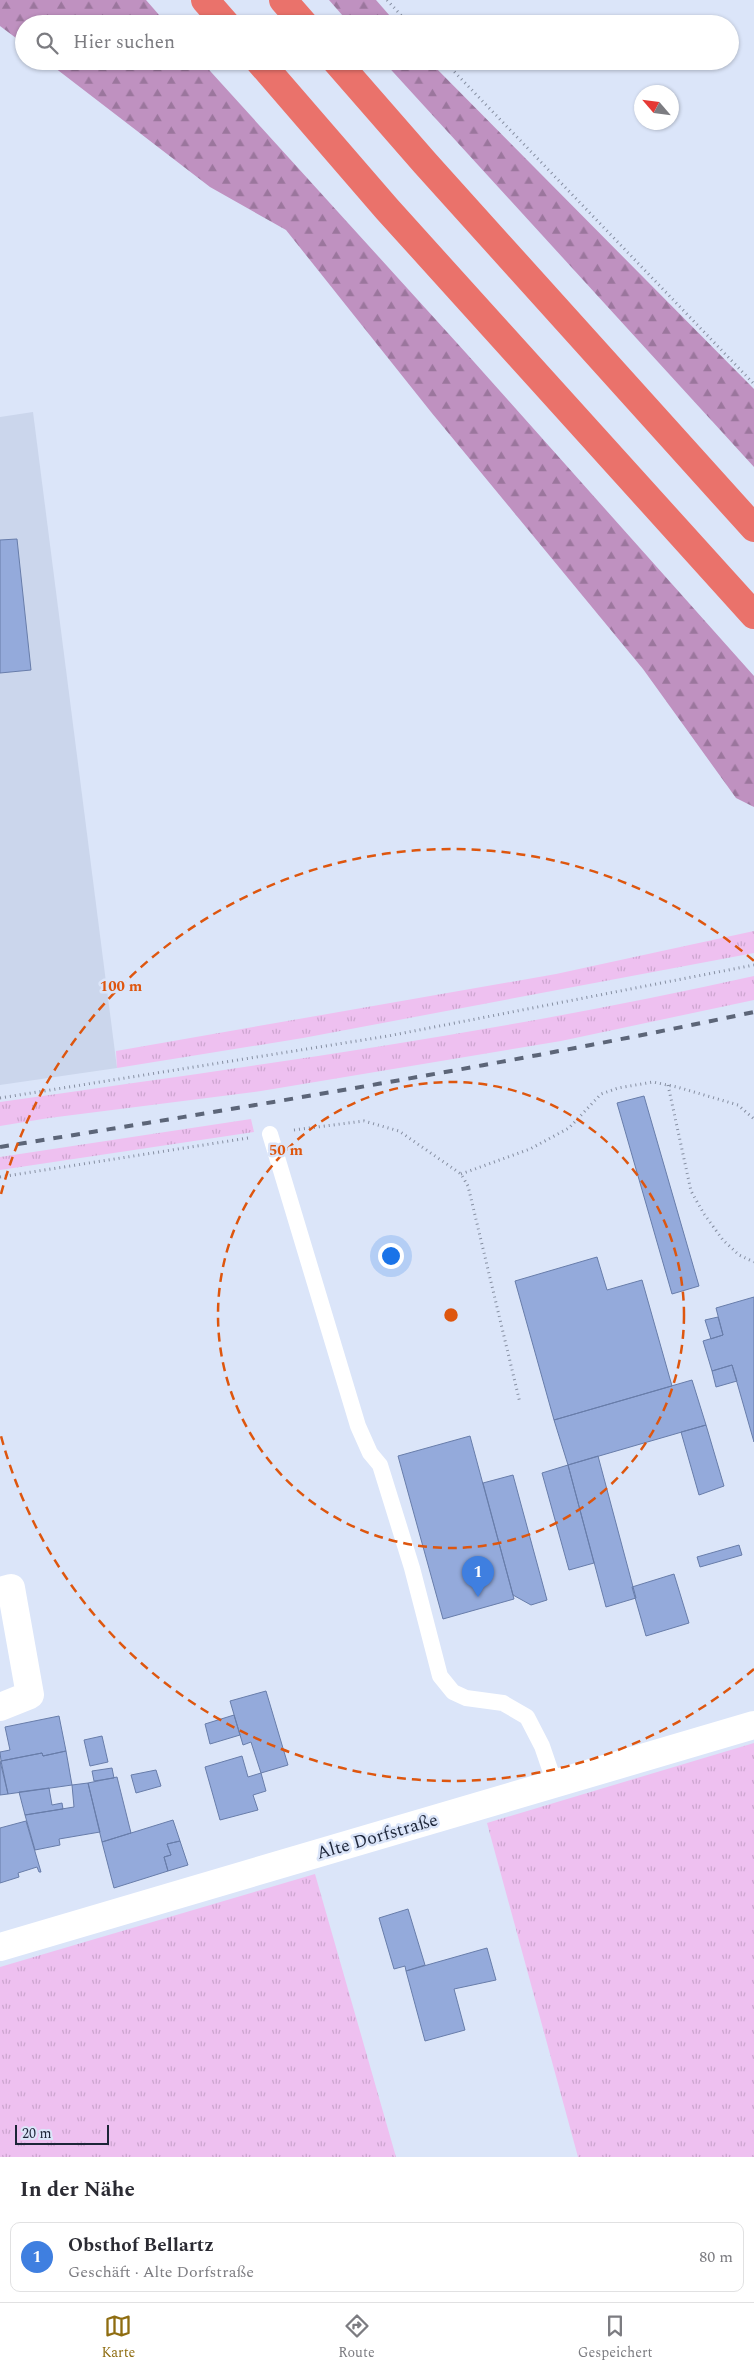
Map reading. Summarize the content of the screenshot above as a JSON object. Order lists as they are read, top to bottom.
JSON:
{
  "streets": {
    "street": ["Alte Dorfstraße"]
  },
  "scale_bar": "20 m",
  "north": "top left",
  "page": {
    "search": "Hier suchen",
    "pins": "1",
    "scale": "20 m",
    "heading": "In der Nähe",
    "list": [
      {
        "mark": "1",
        "name": "Obsthof Bellartz",
        "note": "Geschäft · Alte Dorfstraße",
        "value": "80 m"
      }
    ],
    "nav": ["Karte", "Route", "Gespeichert"]
  },
  "rings": ["100 m", "50 m"]
}
